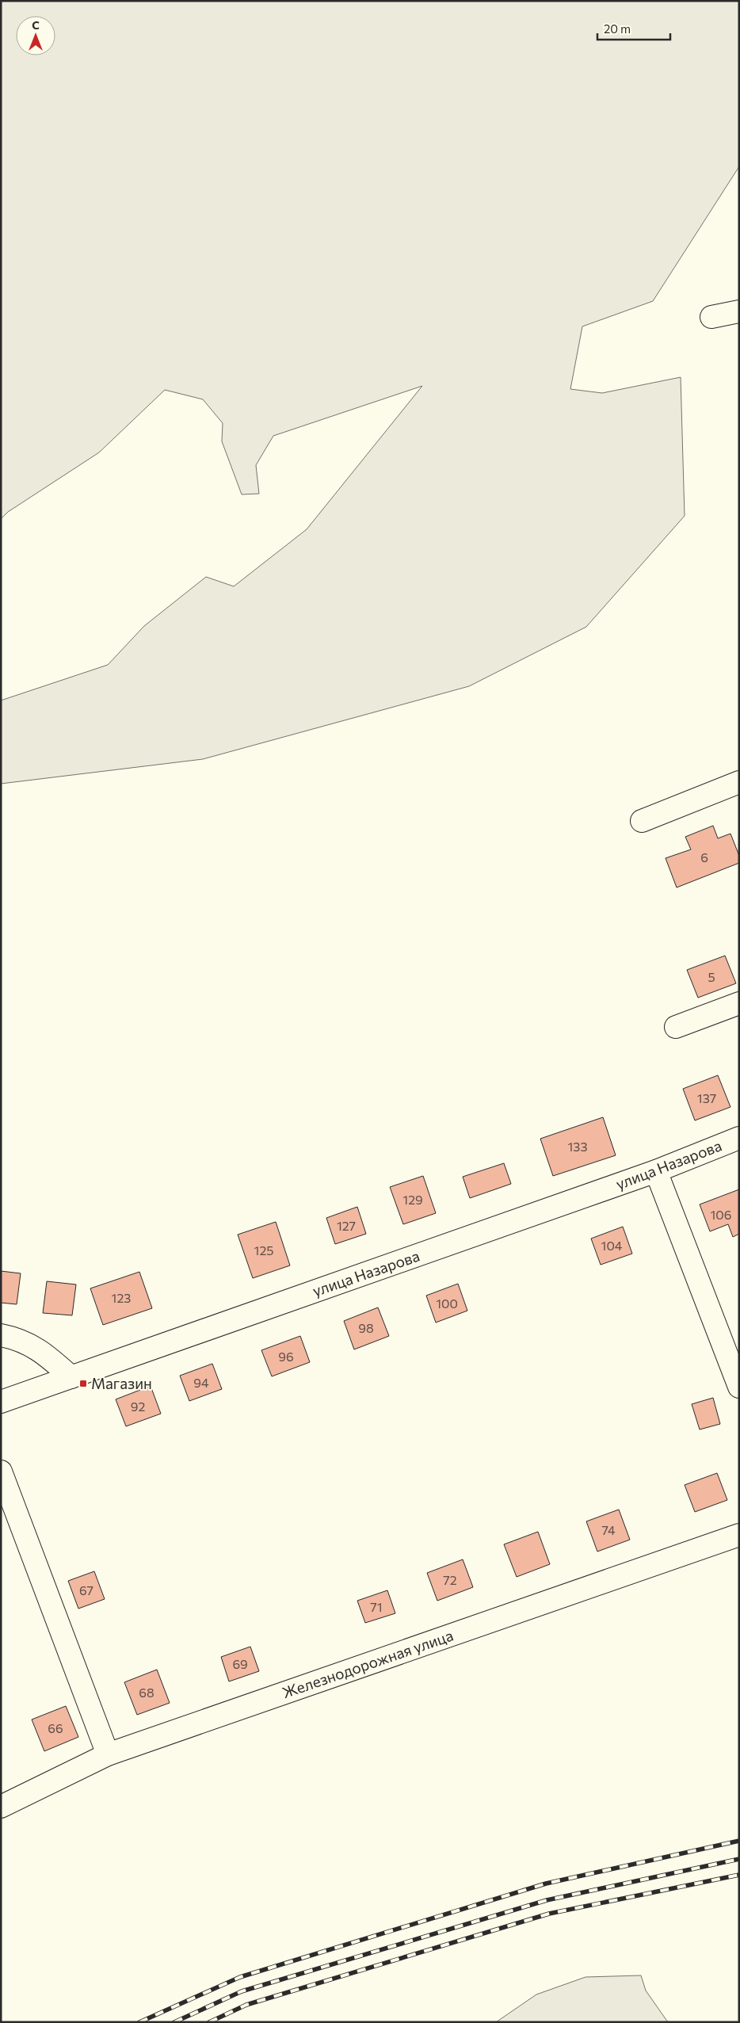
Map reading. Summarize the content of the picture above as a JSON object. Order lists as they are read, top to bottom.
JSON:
{
  "streets": {
    "street": ["улица Назарова", "Железнодорожная улица"]
  },
  "places": {
    "transit": ["Магазин"]
  },
  "house_numbers": [
    "6",
    "5",
    "137",
    "133",
    "129",
    "106",
    "127",
    "104",
    "125",
    "123",
    "100",
    "98",
    "96",
    "94",
    "92",
    "74",
    "72",
    "67",
    "71",
    "69",
    "68",
    "66"
  ],
  "scale_bar": "20 m",
  "north": "top"
}
